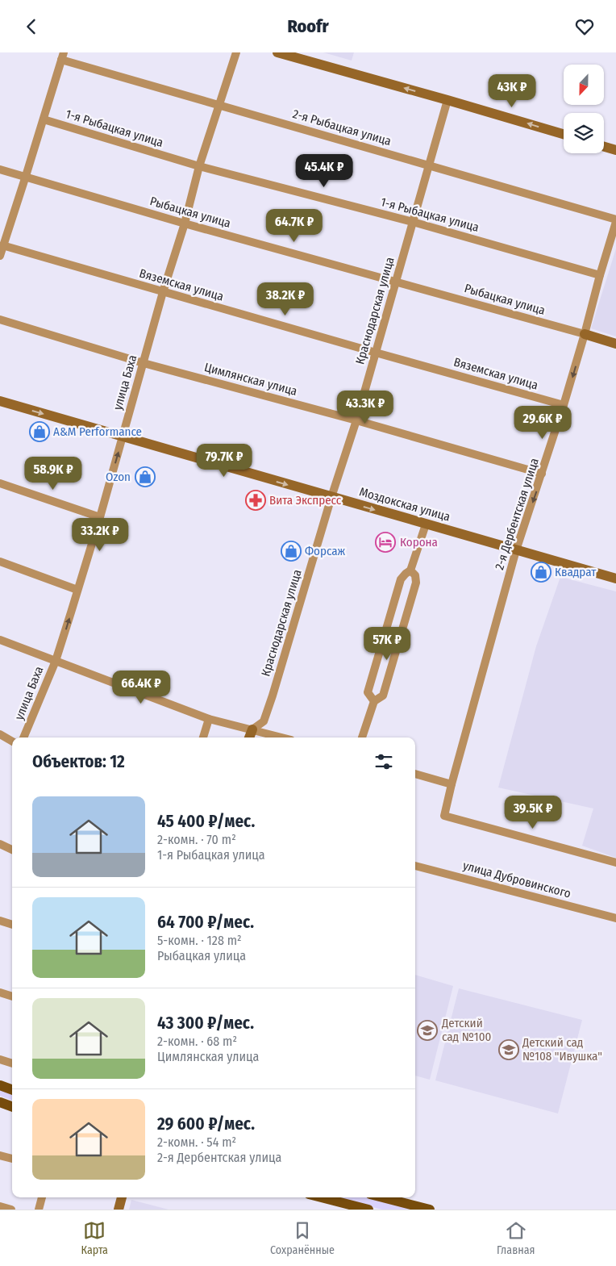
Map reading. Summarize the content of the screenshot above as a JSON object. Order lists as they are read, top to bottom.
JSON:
{
  "streets": {
    "main road": ["Моздокская улица"],
    "street": [
      "2-я Рыбацкая улица",
      "1-я Рыбацкая улица",
      "Рыбацкая улица",
      "Вяземская улица",
      "Краснодарская улица",
      "Цимлянская улица",
      "улица Баха",
      "2-я Дербентская улица",
      "улица Дубровинского"
    ]
  },
  "crossings": [
    ["2-я Рыбацкая улица", "Краснодарская улица"],
    ["2-я Рыбацкая улица", "улица Баха"],
    ["2-я Рыбацкая улица", "2-я Дербентская улица"],
    ["1-я Рыбацкая улица", "Краснодарская улица"],
    ["1-я Рыбацкая улица", "улица Баха"],
    ["1-я Рыбацкая улица", "2-я Дербентская улица"],
    ["Рыбацкая улица", "Краснодарская улица"],
    ["Рыбацкая улица", "улица Баха"],
    ["Рыбацкая улица", "2-я Дербентская улица"],
    ["Вяземская улица", "Краснодарская улица"],
    ["Вяземская улица", "улица Баха"],
    ["Вяземская улица", "2-я Дербентская улица"],
    ["Краснодарская улица", "Цимлянская улица"],
    ["Краснодарская улица", "Моздокская улица"],
    ["Цимлянская улица", "улица Баха"],
    ["Цимлянская улица", "2-я Дербентская улица"],
    ["улица Баха", "Моздокская улица"],
    ["Моздокская улица", "2-я Дербентская улица"]
  ],
  "one_way": ["Моздокская улица"],
  "places": {
    "shop": [
      "A&M Performance",
      "Ozon",
      "Форсаж",
      "Квадрат"
    ],
    "pharmacy": ["Вита Экспресс"],
    "hotel": ["Корона"],
    "school or university": ["Детский сад №100", "Детский сад №108 \"Ивушка\""]
  },
  "north": "bottom",
  "page": {
    "header": "Roofr",
    "price": [
      "43K ₽",
      "45.4K ₽",
      "64.7K ₽",
      "38.2K ₽",
      "43.3K ₽",
      "29.6K ₽",
      "79.7K ₽",
      "58.9K ₽",
      "33.2K ₽",
      "57K ₽",
      "66.4K ₽",
      "39.5K ₽"
    ],
    "heading": "Объектов: 12",
    "list": [
      {
        "name": "45 400 ₽/мес.",
        "note": "2-комн. · 70 m² · 1-я Рыбацкая улица"
      },
      {
        "name": "64 700 ₽/мес.",
        "note": "5-комн. · 128 m² · Рыбацкая улица"
      },
      {
        "name": "43 300 ₽/мес.",
        "note": "2-комн. · 68 m² · Цимлянская улица"
      },
      {
        "name": "29 600 ₽/мес.",
        "note": "2-комн. · 54 m² · 2-я Дербентская улица"
      }
    ],
    "tabs": ["Карта", "Сохранённые", "Главная"]
  }
}
